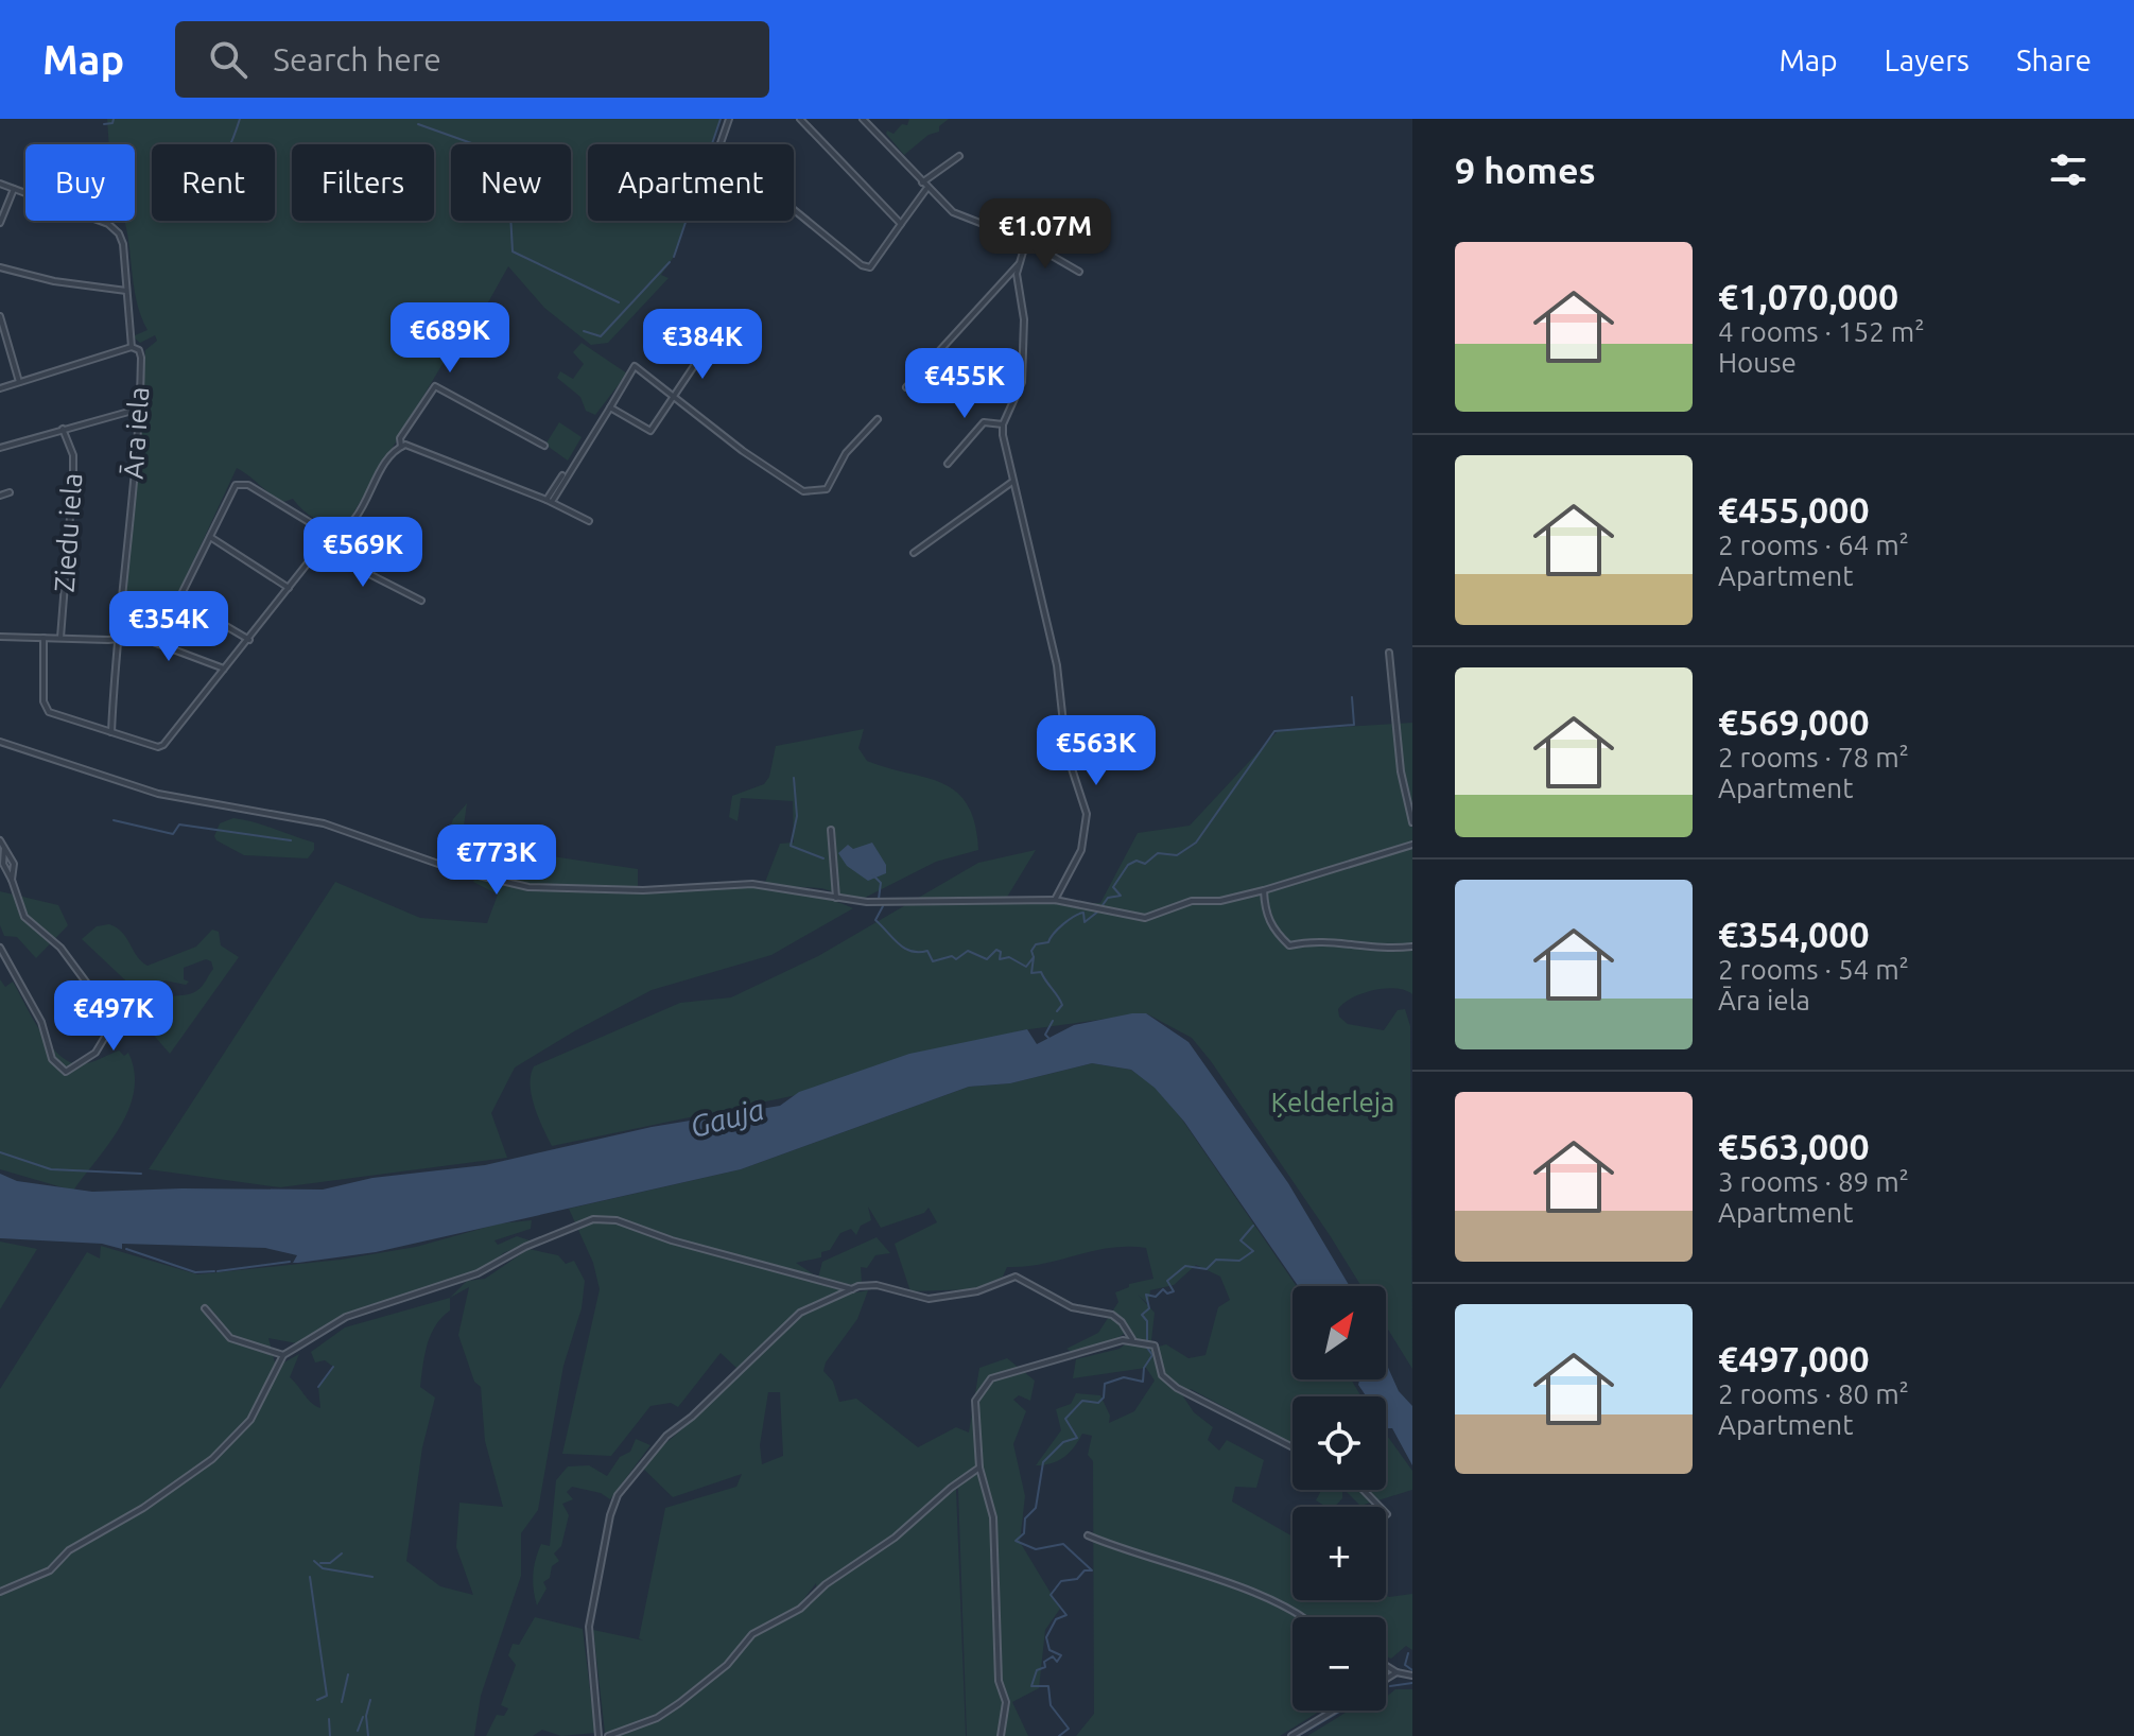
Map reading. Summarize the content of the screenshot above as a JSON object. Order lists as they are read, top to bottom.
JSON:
{
  "streets": {
    "street": ["Āra iela", "Ziedu iela"]
  },
  "water": ["Gauja"],
  "parks": ["Ķelderleja"],
  "north": "top right",
  "page": {
    "header": "Map",
    "search": "Search here",
    "nav": ["Map", "Layers", "Share"],
    "heading": "9 homes",
    "chip": [
      "Buy",
      "Rent",
      "Filters",
      "New",
      "Apartment"
    ],
    "price": [
      "€1.07M",
      "€689K",
      "€384K",
      "€455K",
      "€569K",
      "€354K",
      "€563K",
      "€773K",
      "€497K"
    ],
    "list": [
      {
        "name": "€1,070,000",
        "note": "4 rooms · 152 m² · House"
      },
      {
        "name": "€455,000",
        "note": "2 rooms · 64 m² · Apartment"
      },
      {
        "name": "€569,000",
        "note": "2 rooms · 78 m² · Apartment"
      },
      {
        "name": "€354,000",
        "note": "2 rooms · 54 m² · Āra iela"
      },
      {
        "name": "€563,000",
        "note": "3 rooms · 89 m² · Apartment"
      },
      {
        "name": "€497,000",
        "note": "2 rooms · 80 m² · Apartment"
      }
    ],
    "map_buttons": ["+", "−"]
  }
}
